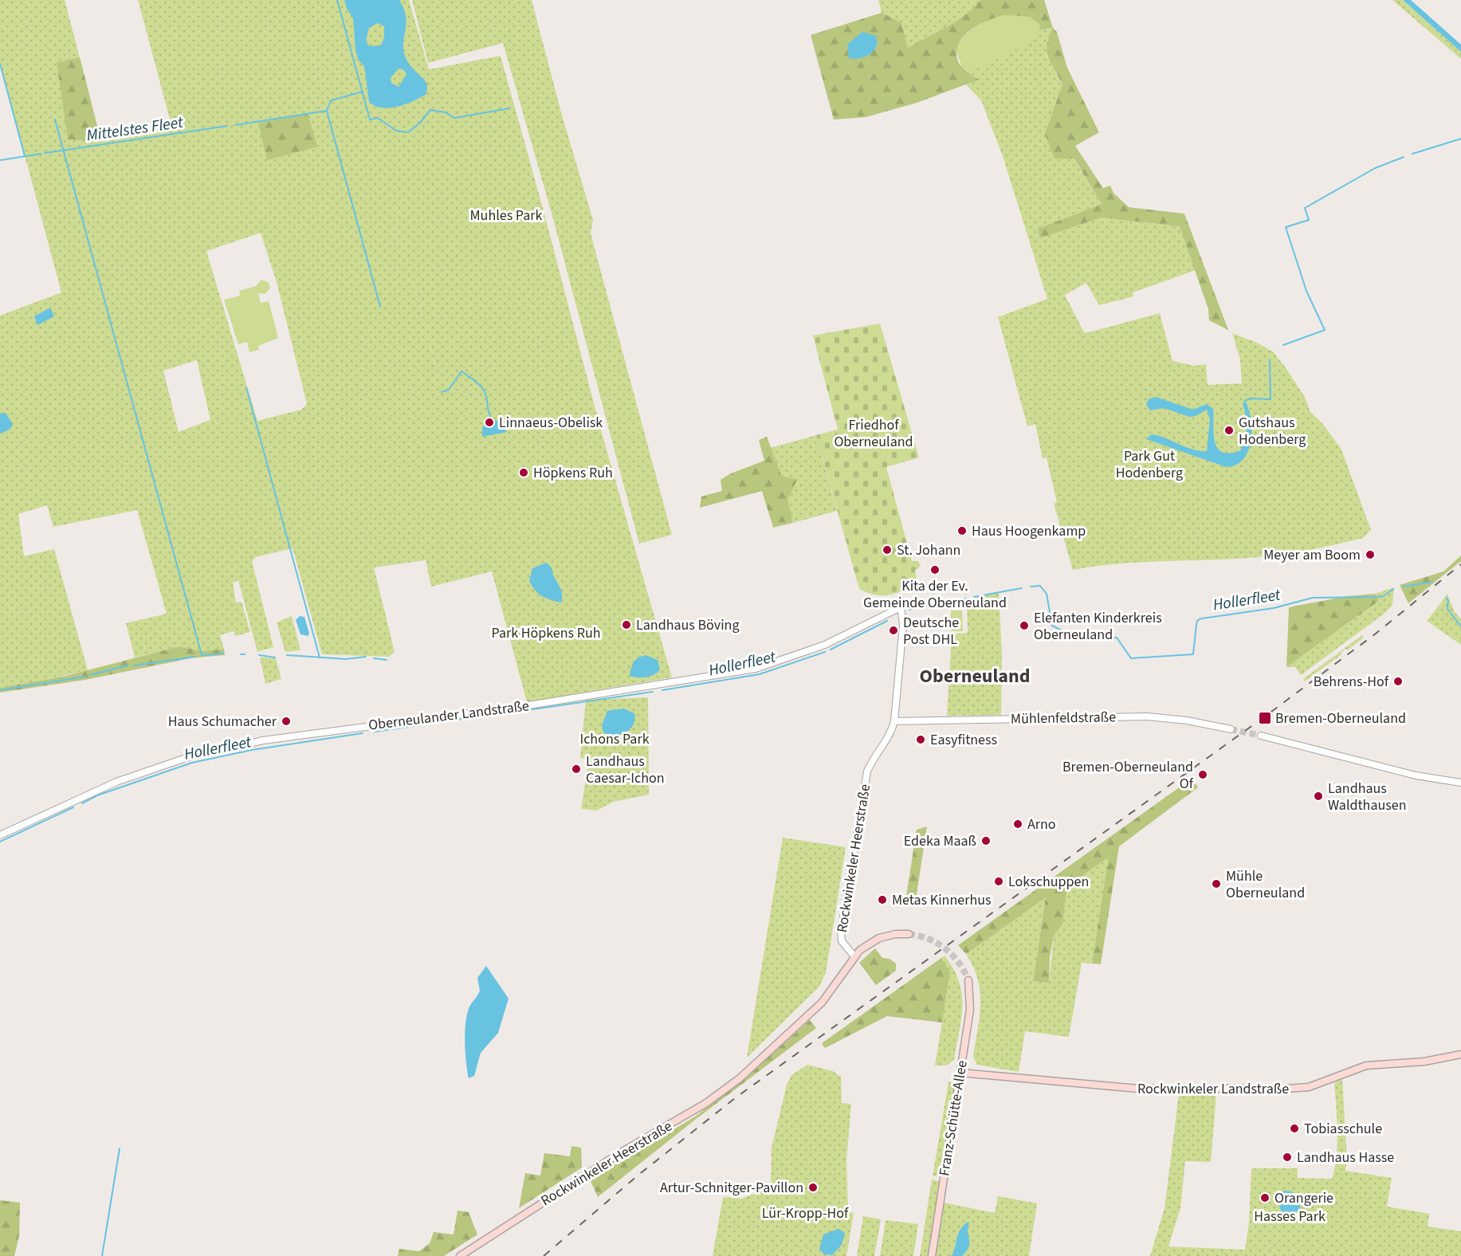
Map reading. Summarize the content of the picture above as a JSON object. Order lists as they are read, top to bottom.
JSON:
{
  "streets": {
    "main road": ["Rockwinkeler Heerstraße", "Rockwinkeler Landstraße", "Franz-Schütte-Allee"],
    "street": ["Oberneulander Landstraße", "Mühlenfeldstraße"]
  },
  "crossings": [
    ["Oberneulander Landstraße", "Rockwinkeler Heerstraße"],
    ["Mühlenfeldstraße", "Rockwinkeler Heerstraße"],
    ["Rockwinkeler Landstraße", "Franz-Schütte-Allee"]
  ],
  "districts": ["Oberneuland"],
  "water": ["Mittelstes Fleet", "Hollerfleet"],
  "parks": [
    "Muhles Park",
    "Friedhof Oberneuland",
    "Park Gut Hodenberg",
    "Park Höpkens Ruh",
    "Ichons Park",
    "Lür-Kropp-Hof",
    "Hasses Park"
  ],
  "places": {
    "other": [
      "Linnaeus-Obelisk",
      "Gutshaus Hodenberg",
      "Höpkens Ruh",
      "Haus Hoogenkamp",
      "St. Johann",
      "Meyer am Boom",
      "Kita der Ev. Gemeinde Oberneuland",
      "Landhaus Böving",
      "Elefanten Kinderkreis Oberneuland",
      "Deutsche Post DHL",
      "Behrens-Hof",
      "Haus Schumacher",
      "Easyfitness",
      "Landhaus Caesar-Ichon",
      "Bremen-Oberneuland Of",
      "Landhaus Waldthausen",
      "Arno",
      "Edeka Maaß",
      "Lokschuppen",
      "Mühle Oberneuland",
      "Metas Kinnerhus",
      "Tobiasschule",
      "Landhaus Hasse",
      "Artur-Schnitger-Pavillon",
      "Orangerie"
    ],
    "transit": ["Bremen-Oberneuland"]
  }
}
